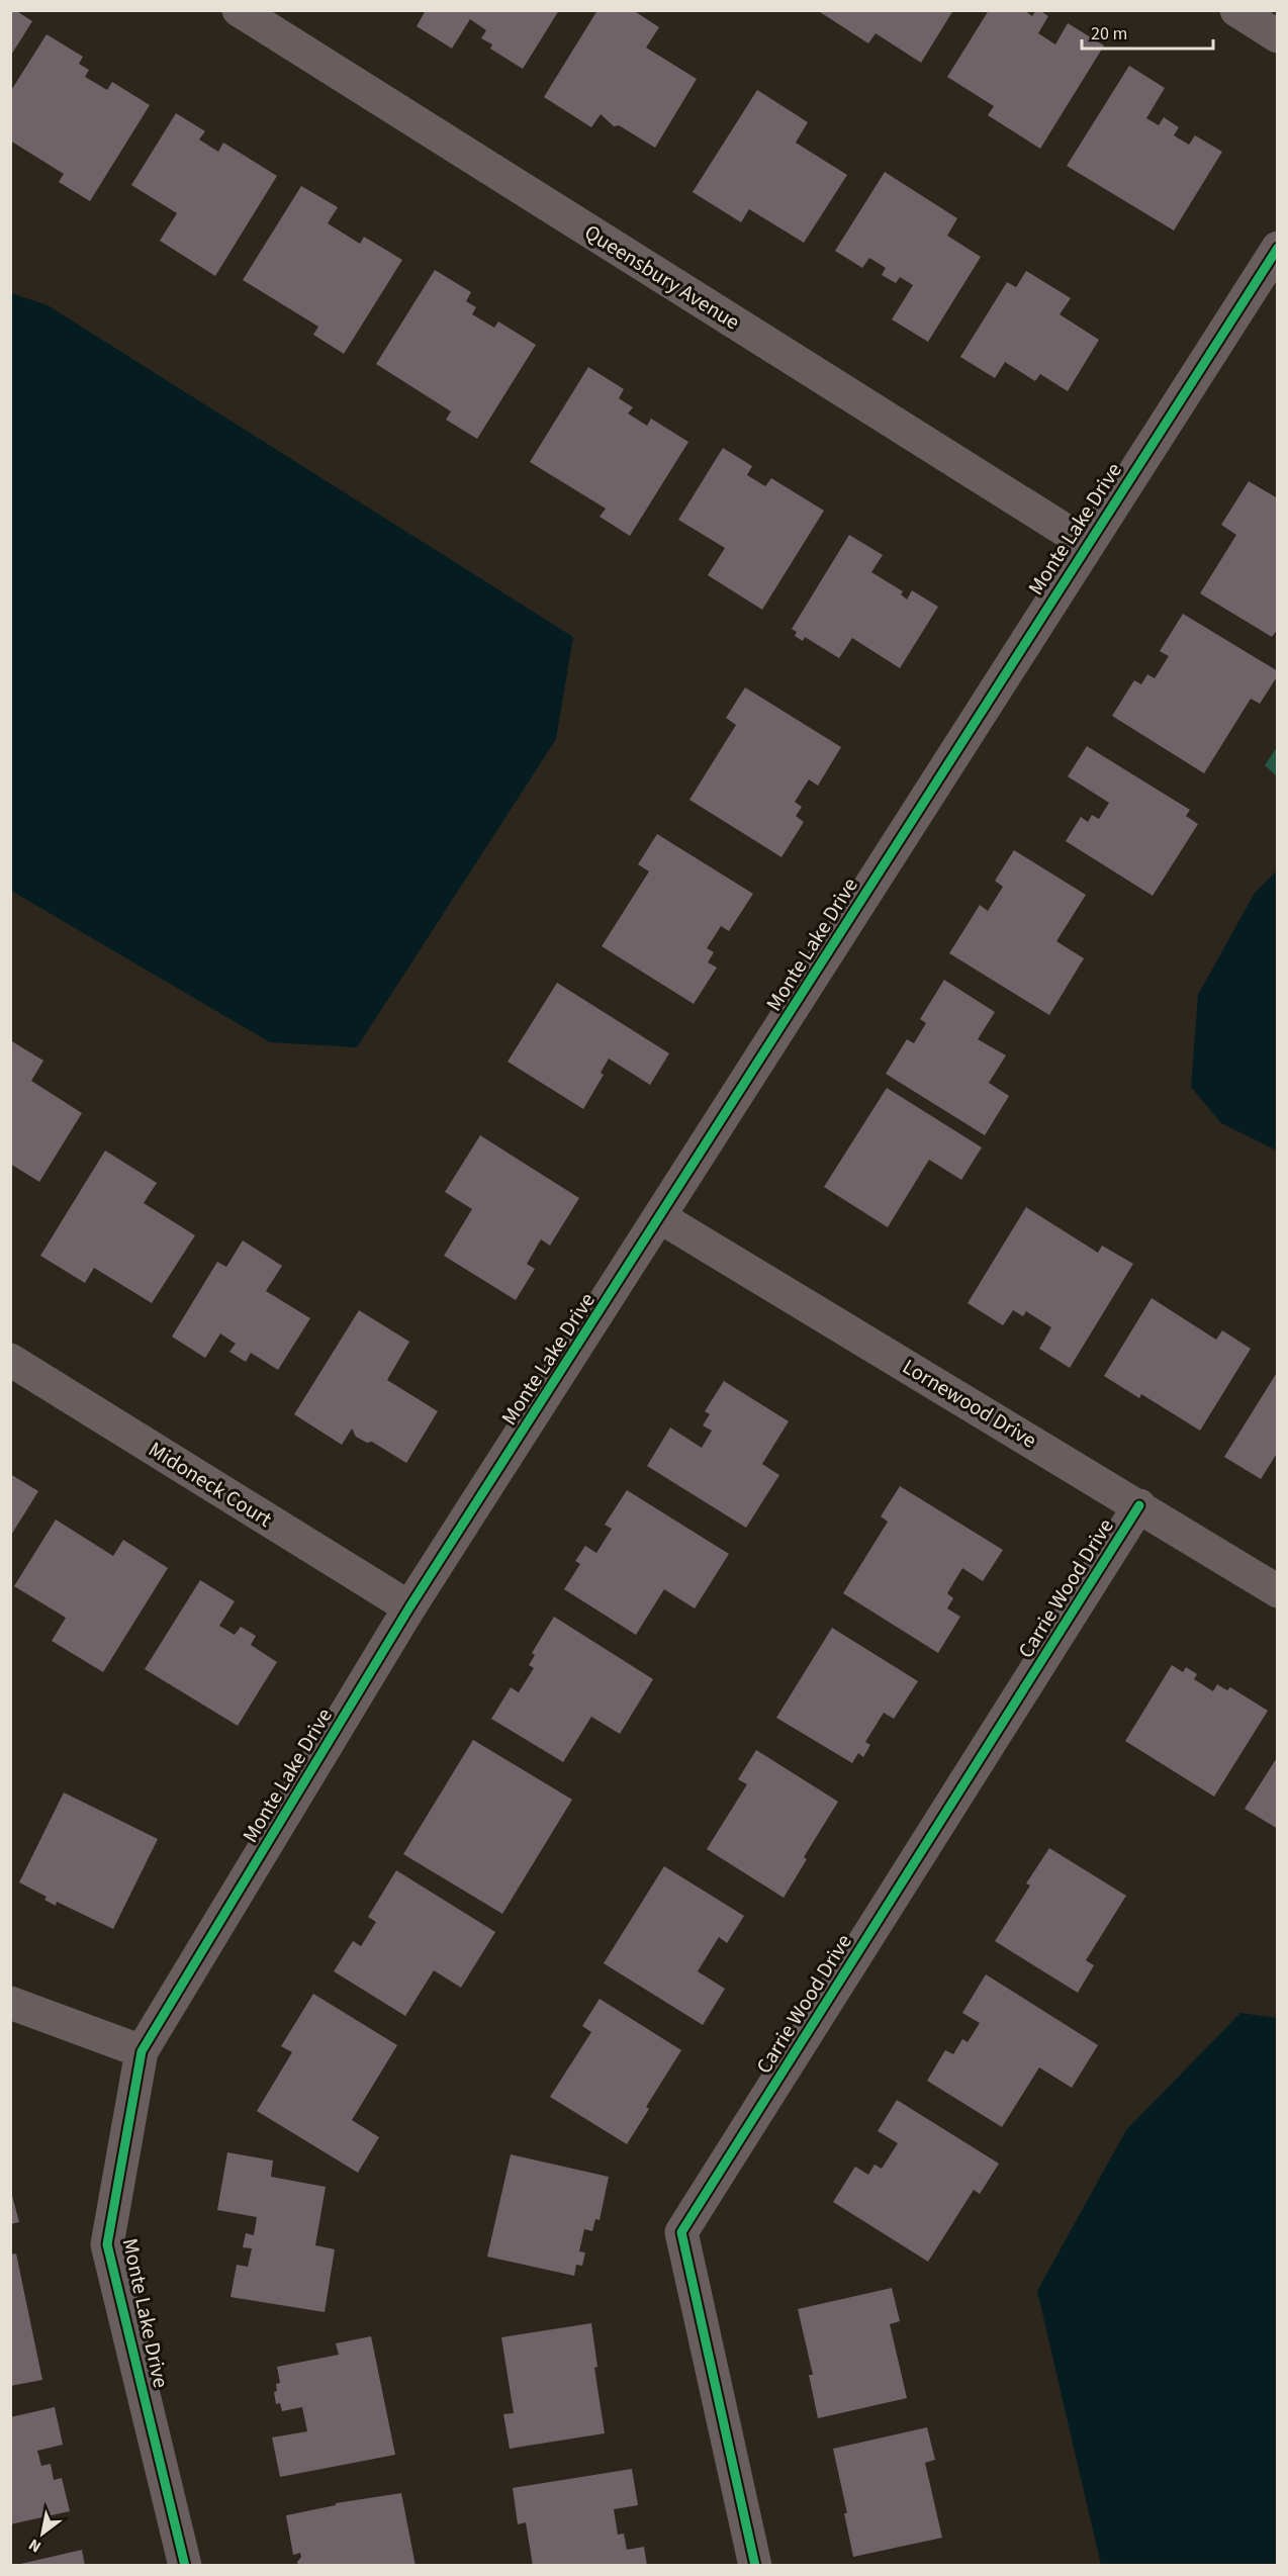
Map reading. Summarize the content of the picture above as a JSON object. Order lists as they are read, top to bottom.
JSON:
{
  "streets": {
    "street": [
      "Queensbury Avenue",
      "Monte Lake Drive",
      "Lornewood Drive",
      "Midoneck Court",
      "Carrie Wood Drive"
    ]
  },
  "crossings": [
    ["Queensbury Avenue", "Monte Lake Drive"],
    ["Monte Lake Drive", "Lornewood Drive"],
    ["Monte Lake Drive", "Midoneck Court"],
    ["Lornewood Drive", "Carrie Wood Drive"]
  ],
  "scale_bar": "20 m",
  "north": "bottom left"
}
